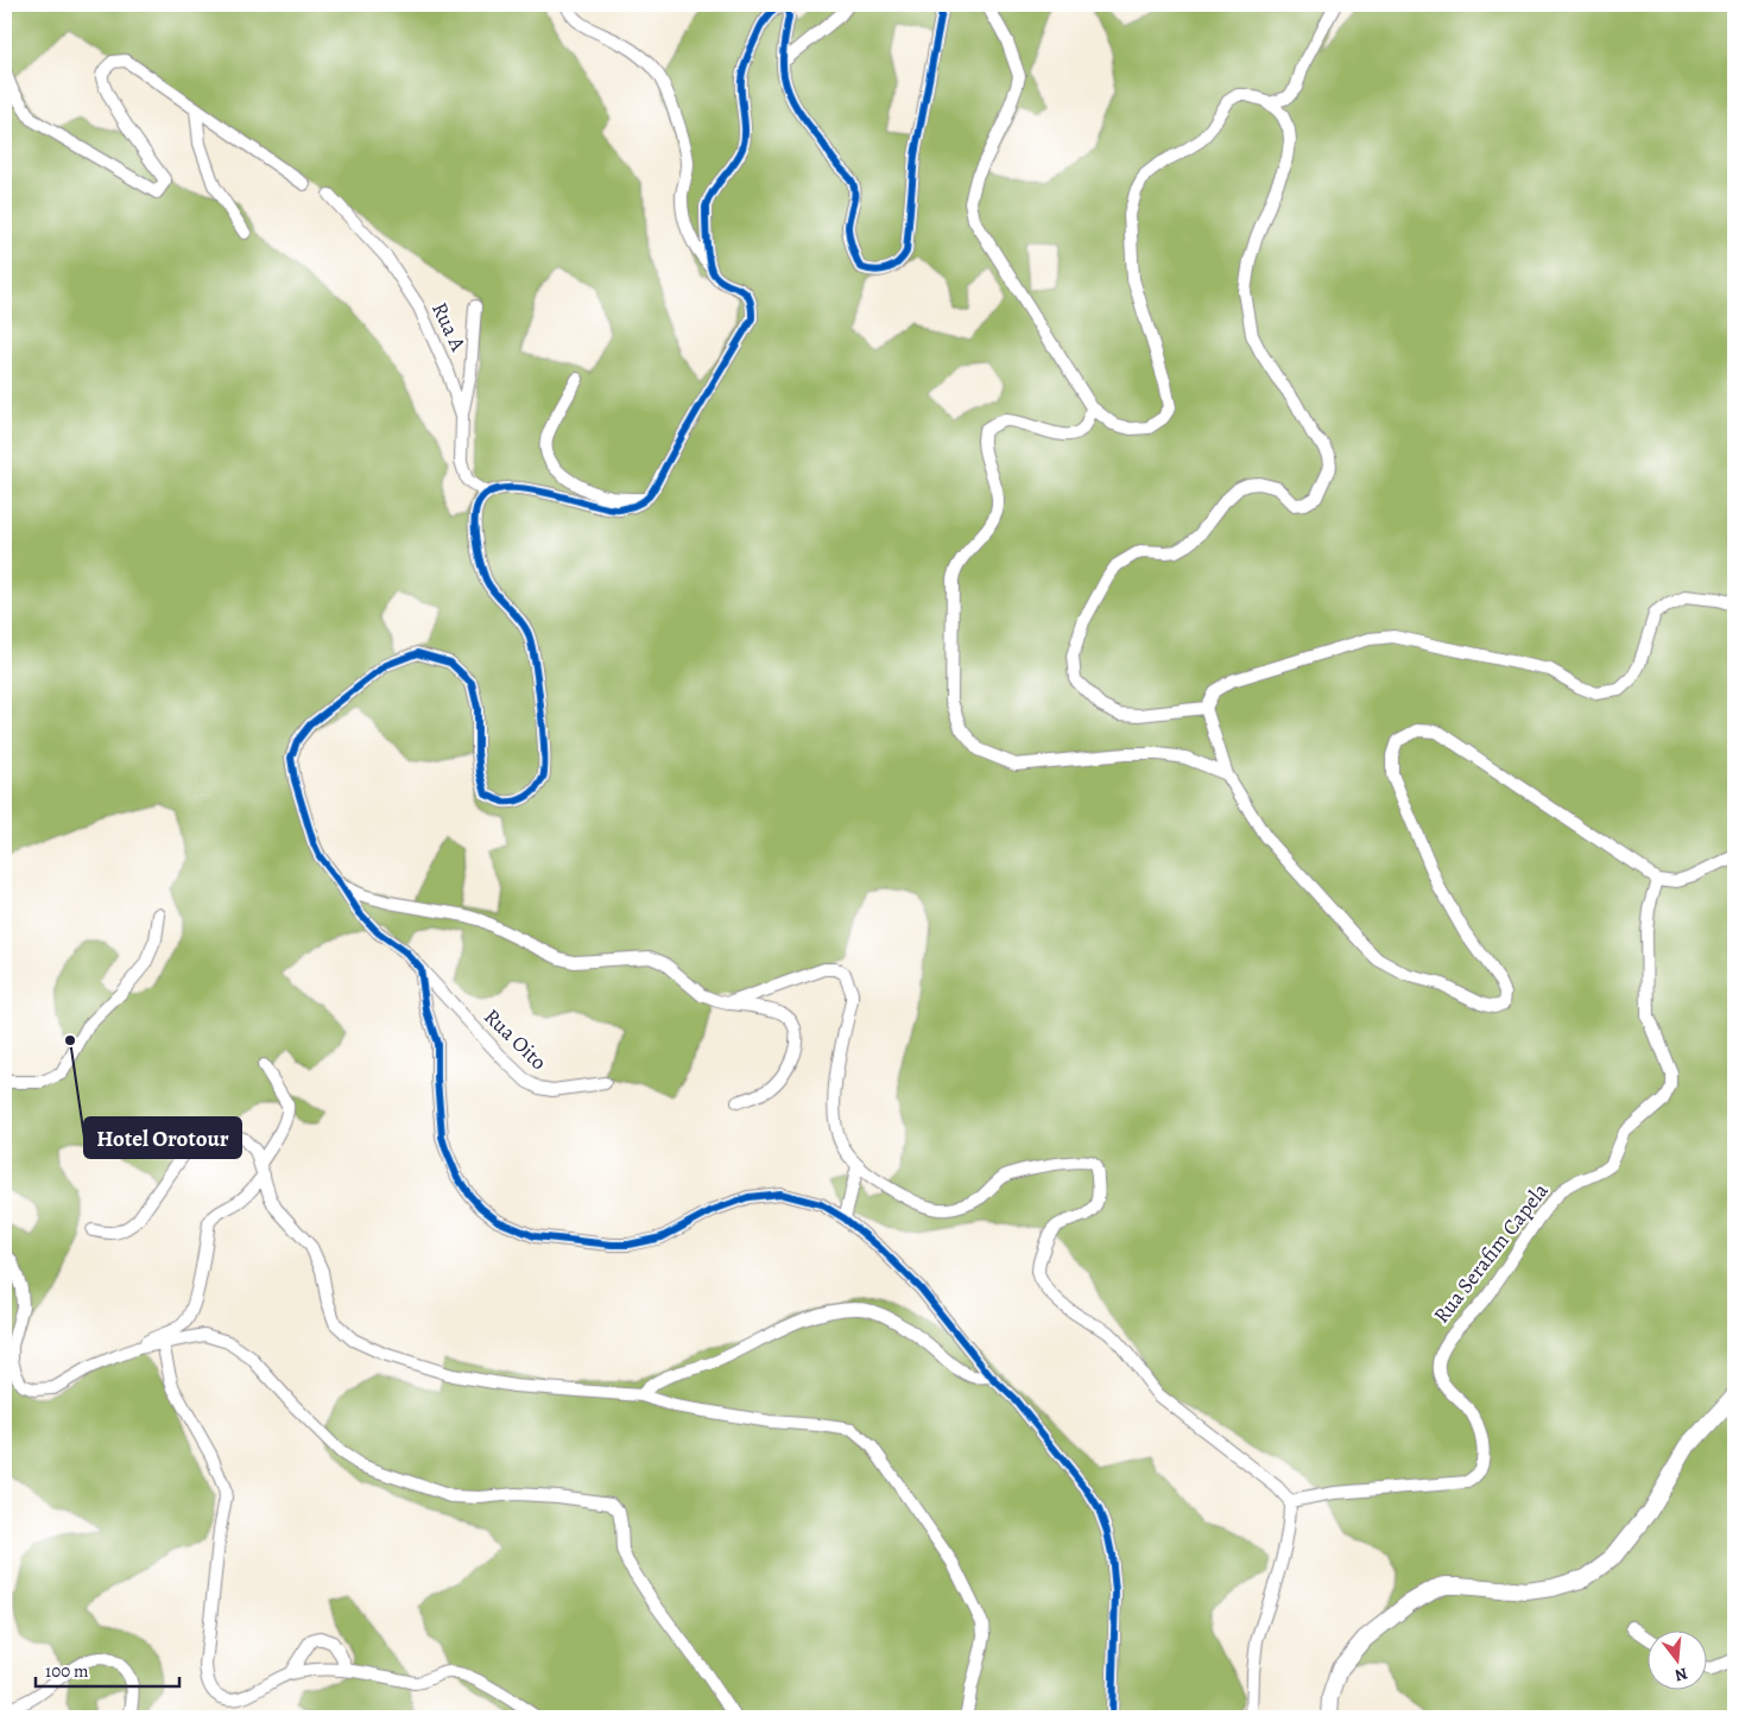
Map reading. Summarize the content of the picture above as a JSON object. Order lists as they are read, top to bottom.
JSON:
{
  "streets": {
    "street": ["Rua A", "Rua Oito", "Rua Serafim Capela"]
  },
  "crossings": [
    ["Rua A", "Rua Oito"]
  ],
  "places": ["Hotel Orotour"],
  "scale_bar": "100 m",
  "north": "bottom"
}
